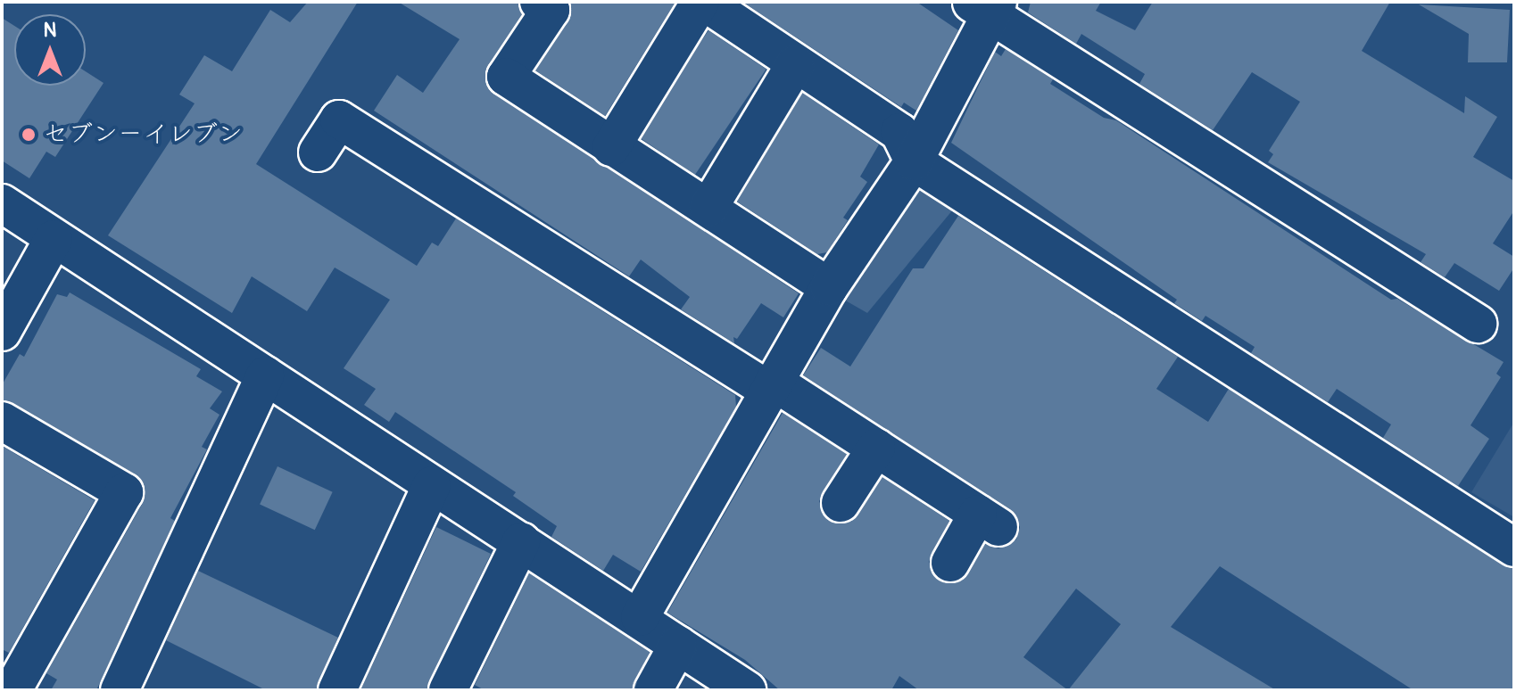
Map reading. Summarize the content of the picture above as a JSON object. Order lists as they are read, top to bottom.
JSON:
{
  "places": ["セブン－イレブン"],
  "north": "top"
}
